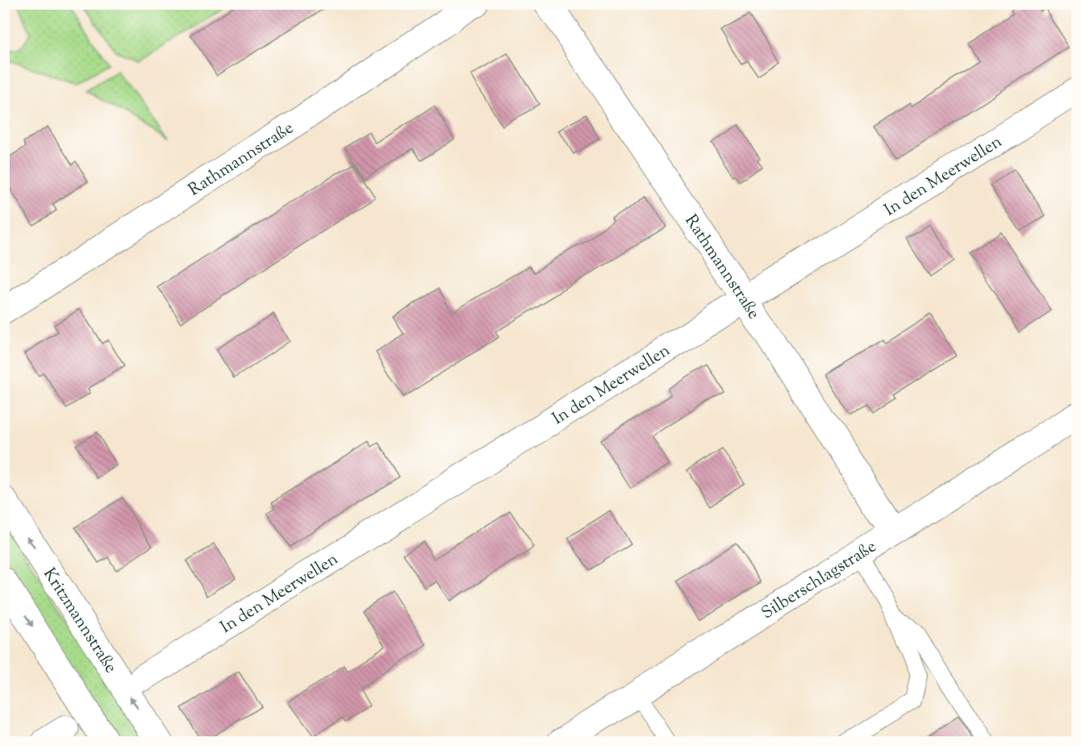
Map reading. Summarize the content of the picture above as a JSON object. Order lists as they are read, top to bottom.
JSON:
{
  "streets": {
    "street": [
      "Rathmannstraße",
      "In den Meerwellen",
      "Silberschlagstraße",
      "Kritzmannstraße"
    ]
  },
  "crossings": [
    ["Rathmannstraße", "In den Meerwellen"],
    ["Rathmannstraße", "Silberschlagstraße"]
  ]
}
